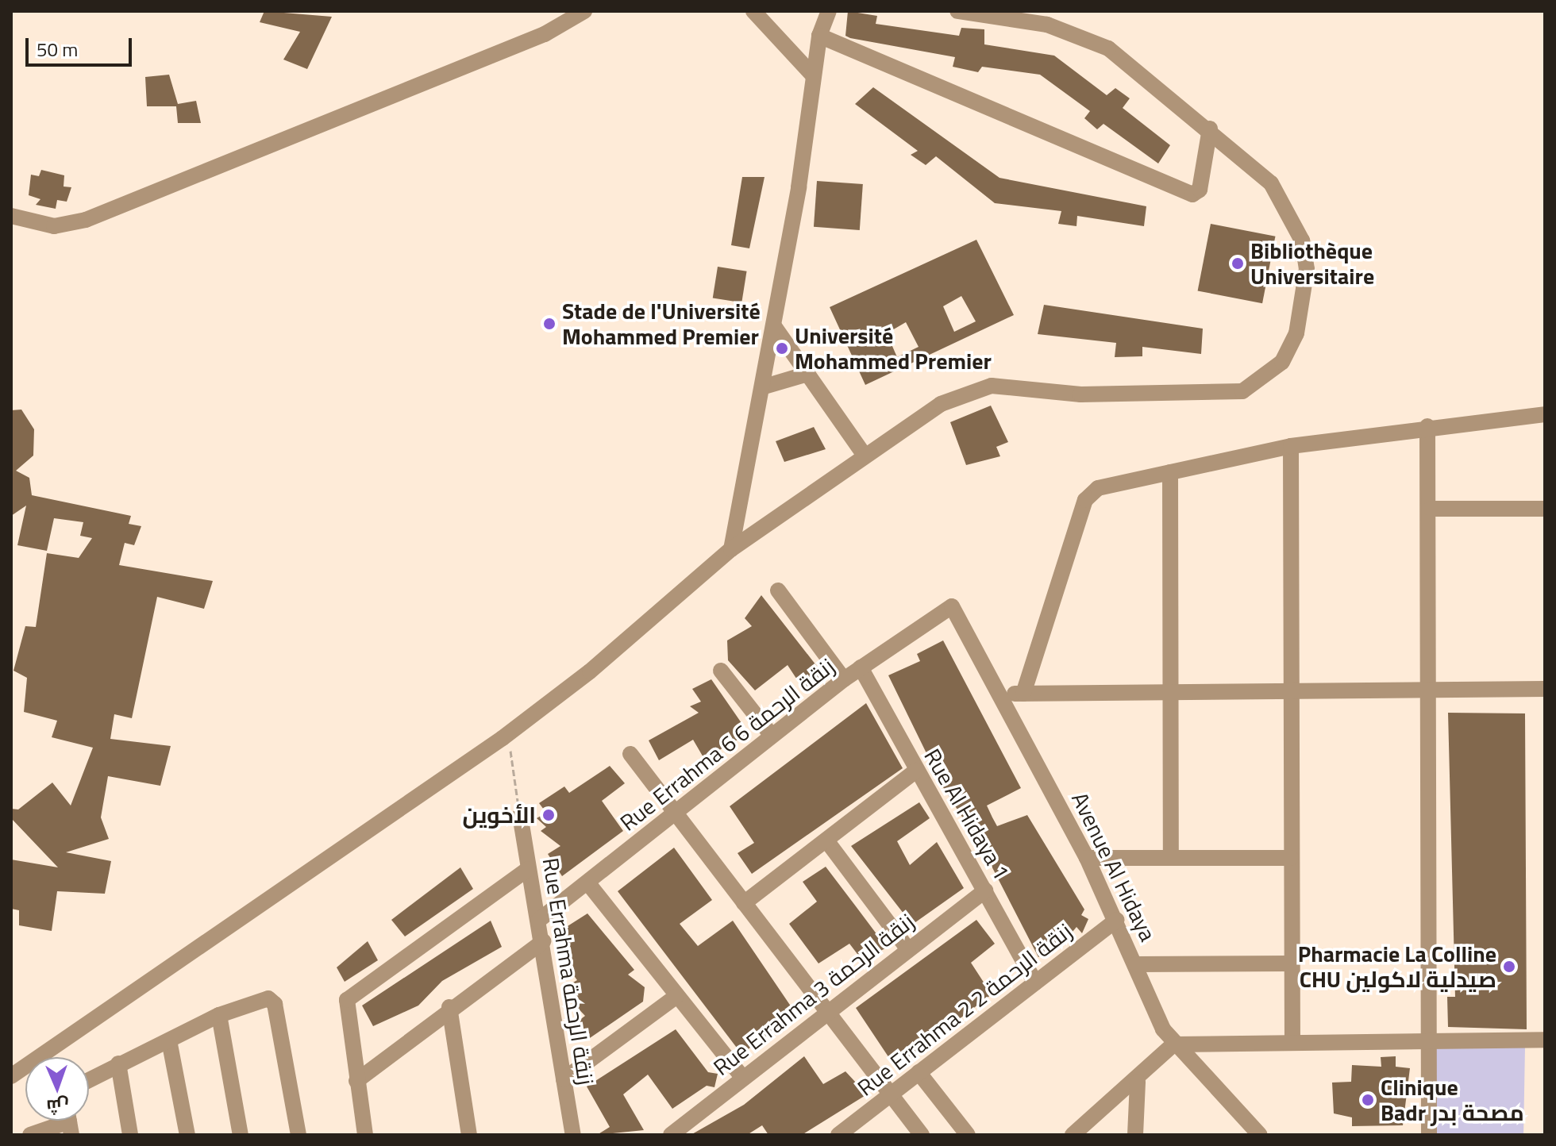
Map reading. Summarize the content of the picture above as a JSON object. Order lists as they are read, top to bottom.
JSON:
{
  "streets": {
    "street": [
      "Rue Errahma 6 6 زنقة الرحمة",
      "Rue Al Hidaya 1",
      "Avenue Al Hidaya",
      "Rue Errahma زنقة الرحمة",
      "Rue Errahma 3 زنقة الرحمة",
      "Rue Errahma 2 2 زنقة الرحمة"
    ]
  },
  "crossings": [
    ["Rue Errahma 6 6 زنقة الرحمة", "Rue Al Hidaya 1"],
    ["Rue Errahma 6 6 زنقة الرحمة", "Avenue Al Hidaya"],
    ["Rue Errahma 6 6 زنقة الرحمة", "Rue Errahma زنقة الرحمة"],
    ["Rue Al Hidaya 1", "Rue Errahma 3 زنقة الرحمة"],
    ["Rue Al Hidaya 1", "Rue Errahma 2 2 زنقة الرحمة"],
    ["Avenue Al Hidaya", "Rue Errahma 2 2 زنقة الرحمة"]
  ],
  "places": [
    "Bibliothèque Universitaire",
    "Stade de l'Université Mohammed Premier",
    "Université Mohammed Premier",
    "الأخوين",
    "Pharmacie La Colline CHU صيدلية لاكولين",
    "Clinique Badr مصحة بدر"
  ],
  "scale_bar": "50 m",
  "north": "bottom"
}
